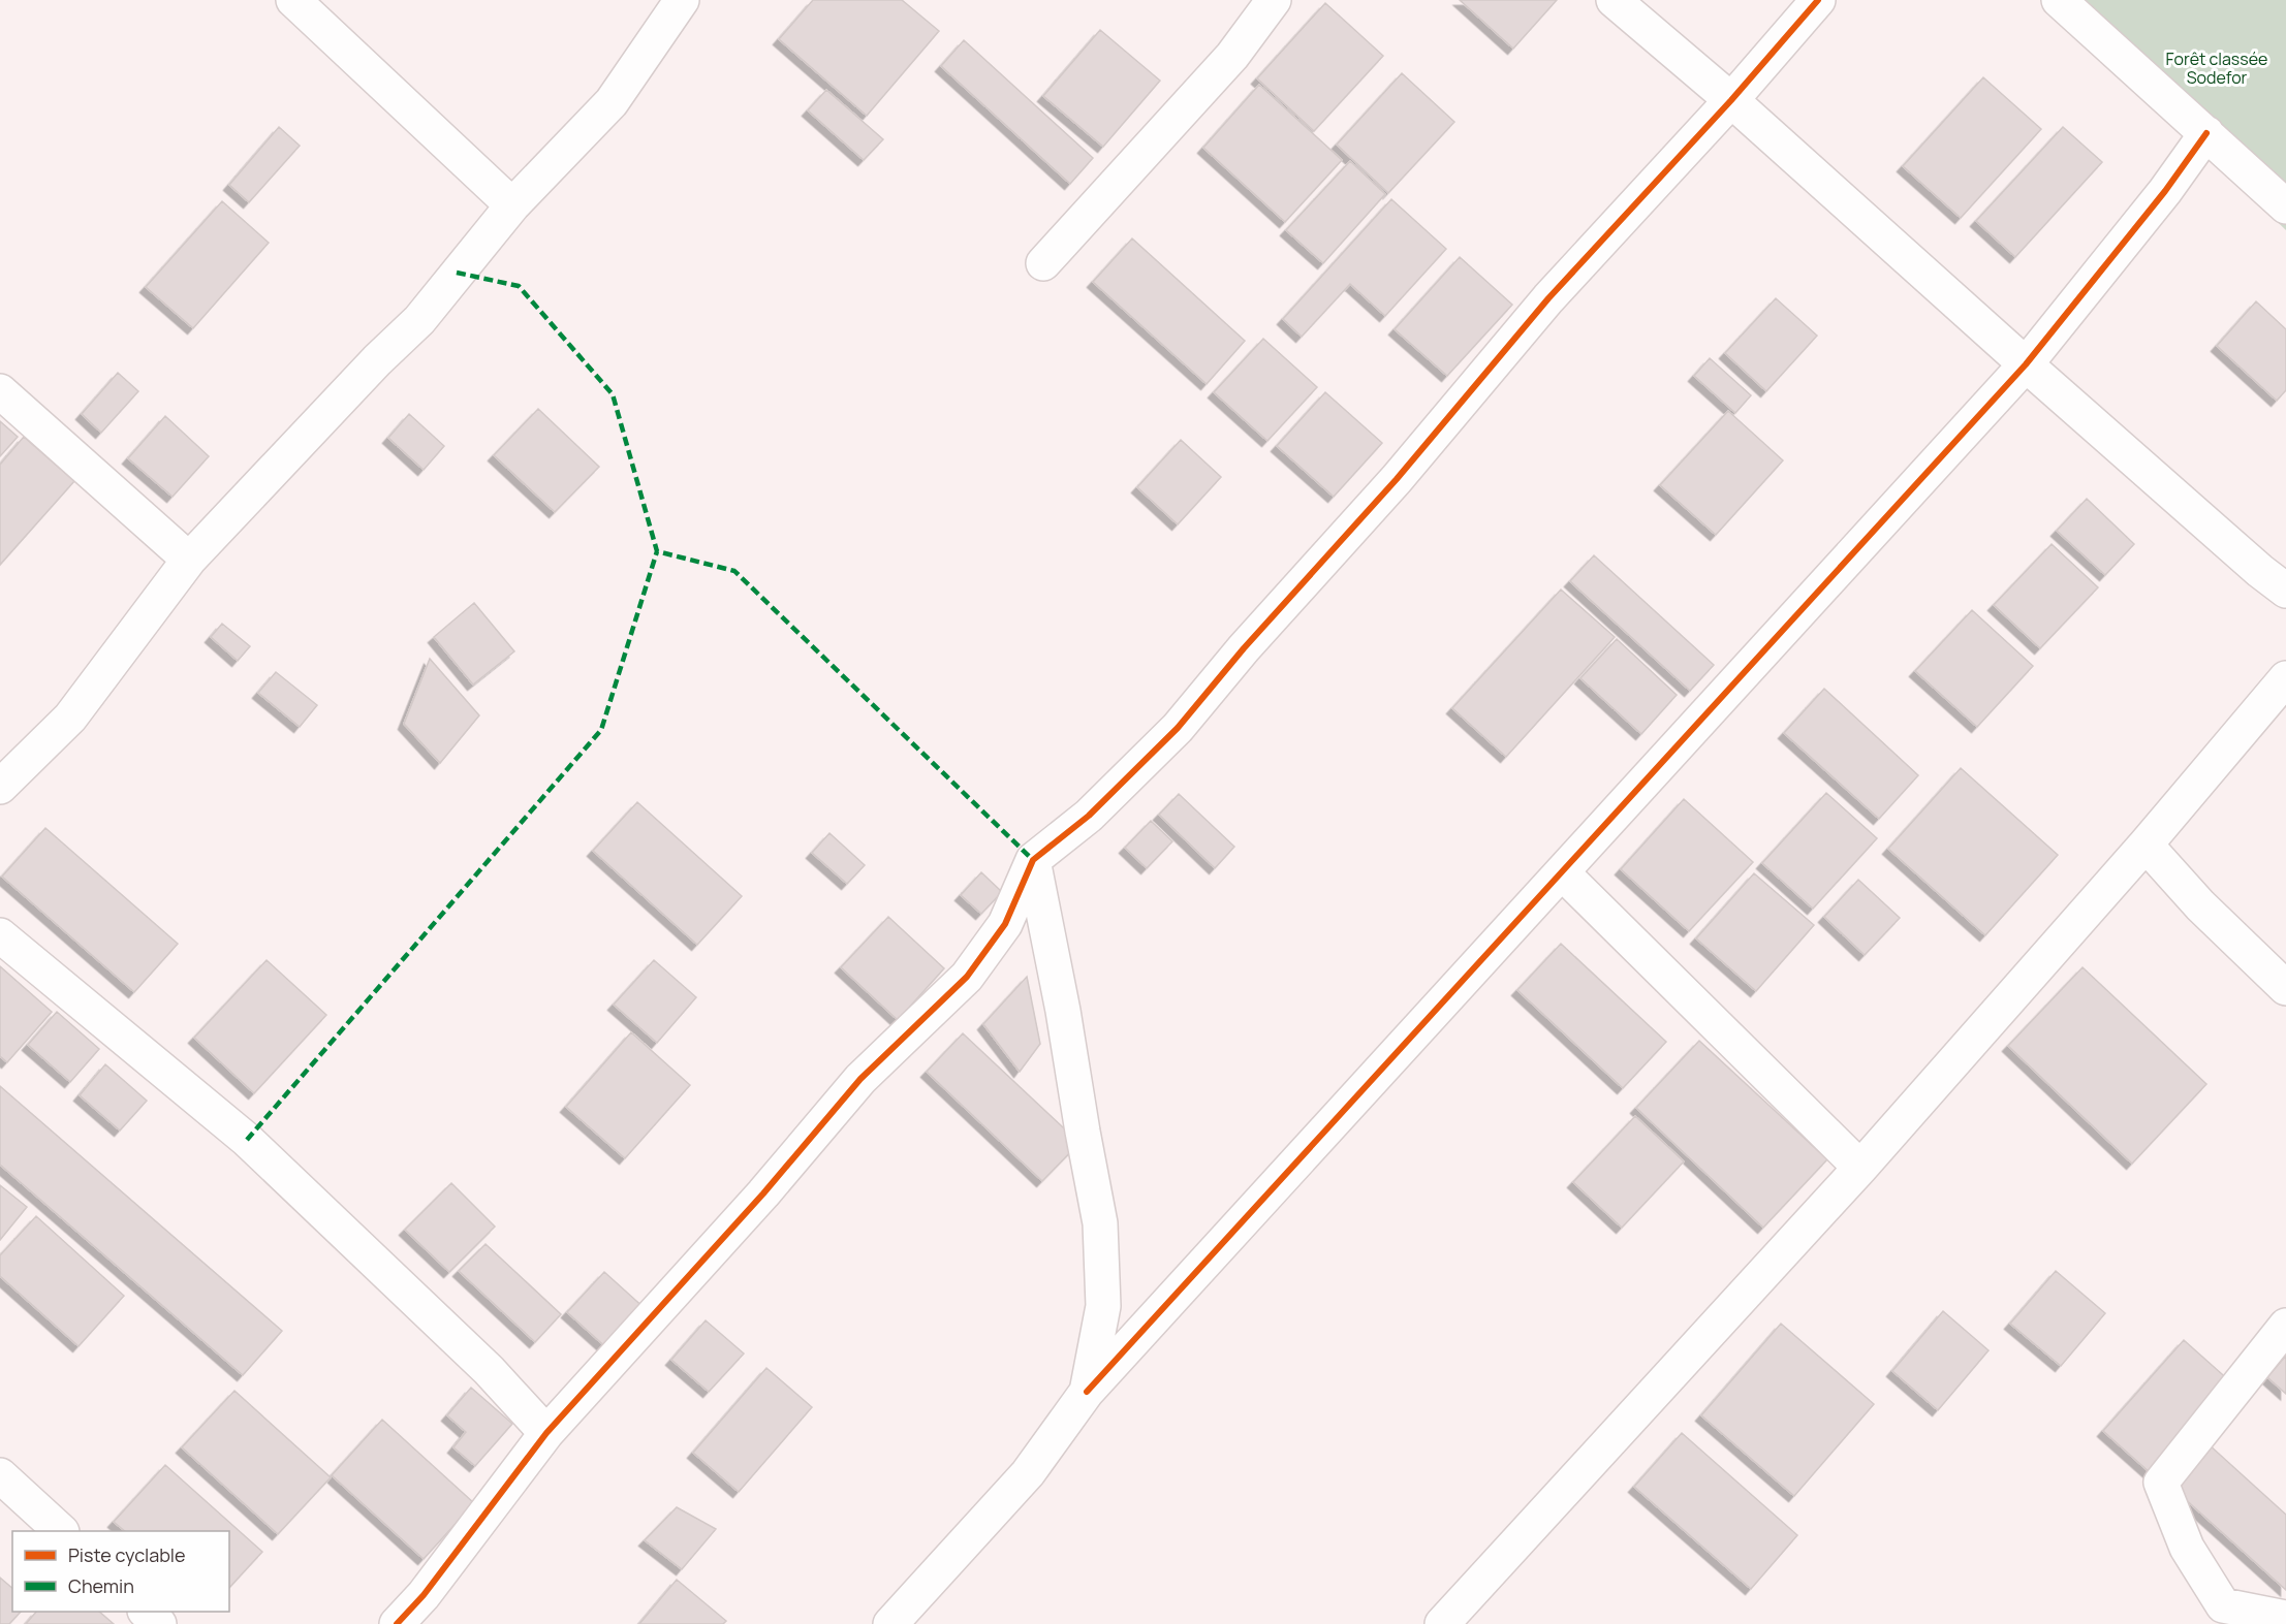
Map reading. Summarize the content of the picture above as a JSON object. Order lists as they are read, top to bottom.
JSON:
{
  "parks": ["Forêt classée Sodefor"],
  "legend": ["Piste cyclable", "Chemin"]
}
